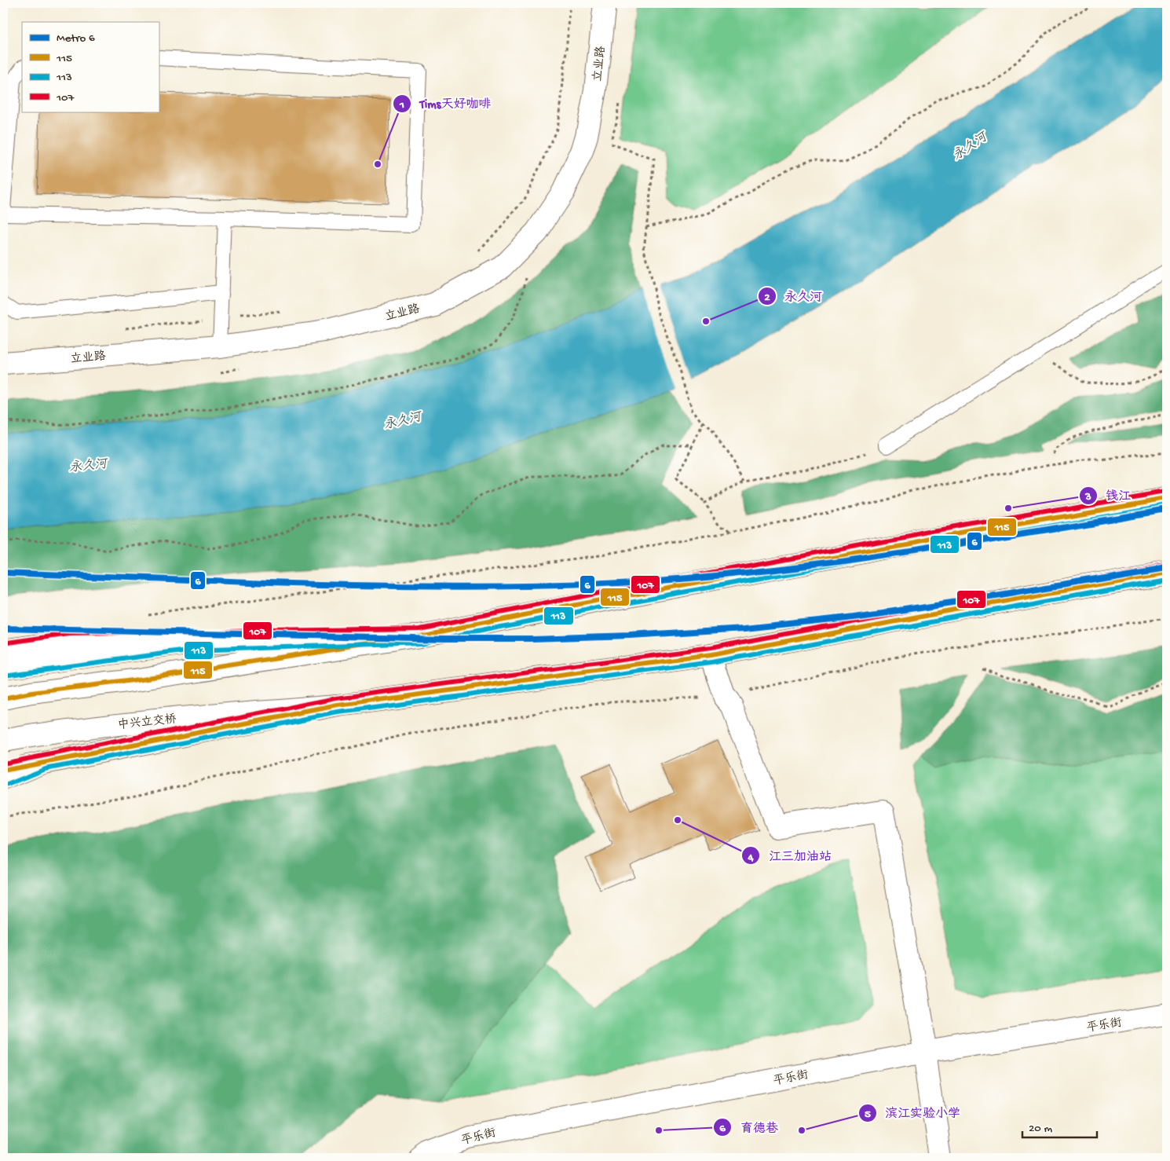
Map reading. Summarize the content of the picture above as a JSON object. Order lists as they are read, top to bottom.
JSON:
{
  "streets": {
    "main road": ["立业路", "中兴立交桥", "平乐街"]
  },
  "water": ["永久河"],
  "places": [
    "Tims天好咖啡",
    "永久河",
    "钱江",
    "江三加油站",
    "育德巷",
    "滨江实验小学"
  ],
  "lines": [
    "transit line 107",
    "transit line 115",
    "transit line 113",
    "metro line 6"
  ],
  "legend": [
    "Metro 6",
    "115",
    "113",
    "107"
  ],
  "scale_bar": "20 m"
}
